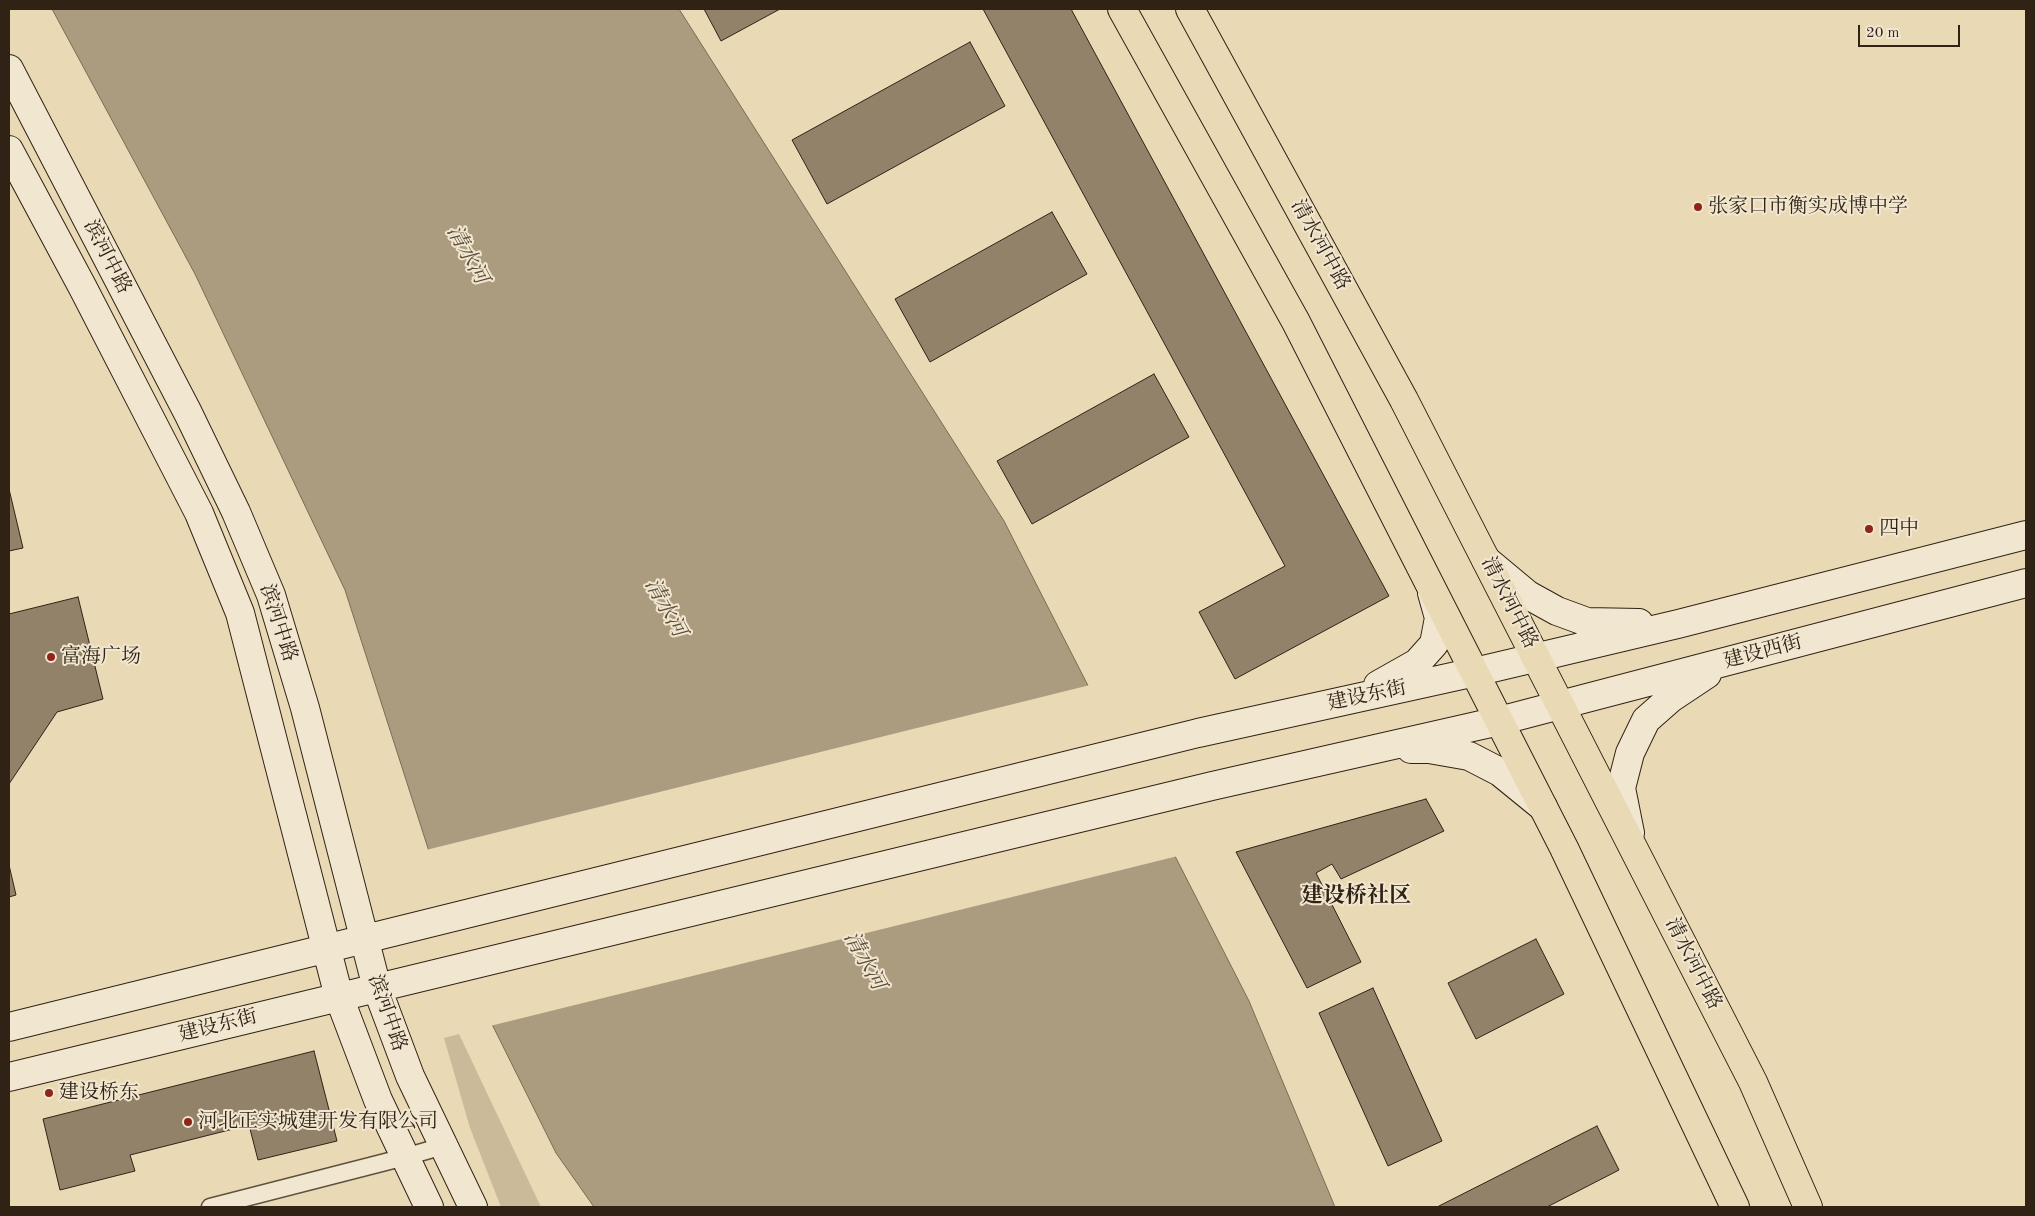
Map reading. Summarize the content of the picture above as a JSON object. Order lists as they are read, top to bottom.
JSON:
{
  "streets": {
    "main road": [
      "清水河中路",
      "滨河中路",
      "建设西街",
      "建设东街"
    ]
  },
  "crossings": [
    ["清水河中路", "建设西街"],
    ["清水河中路", "建设东街"],
    ["滨河中路", "建设东街"]
  ],
  "districts": ["建设桥社区"],
  "water": ["清水河"],
  "places": [
    "张家口市衡实成博中学",
    "四中",
    "富海广场",
    "建设桥东",
    "河北正实城建开发有限公司"
  ],
  "scale_bar": "20 m"
}
